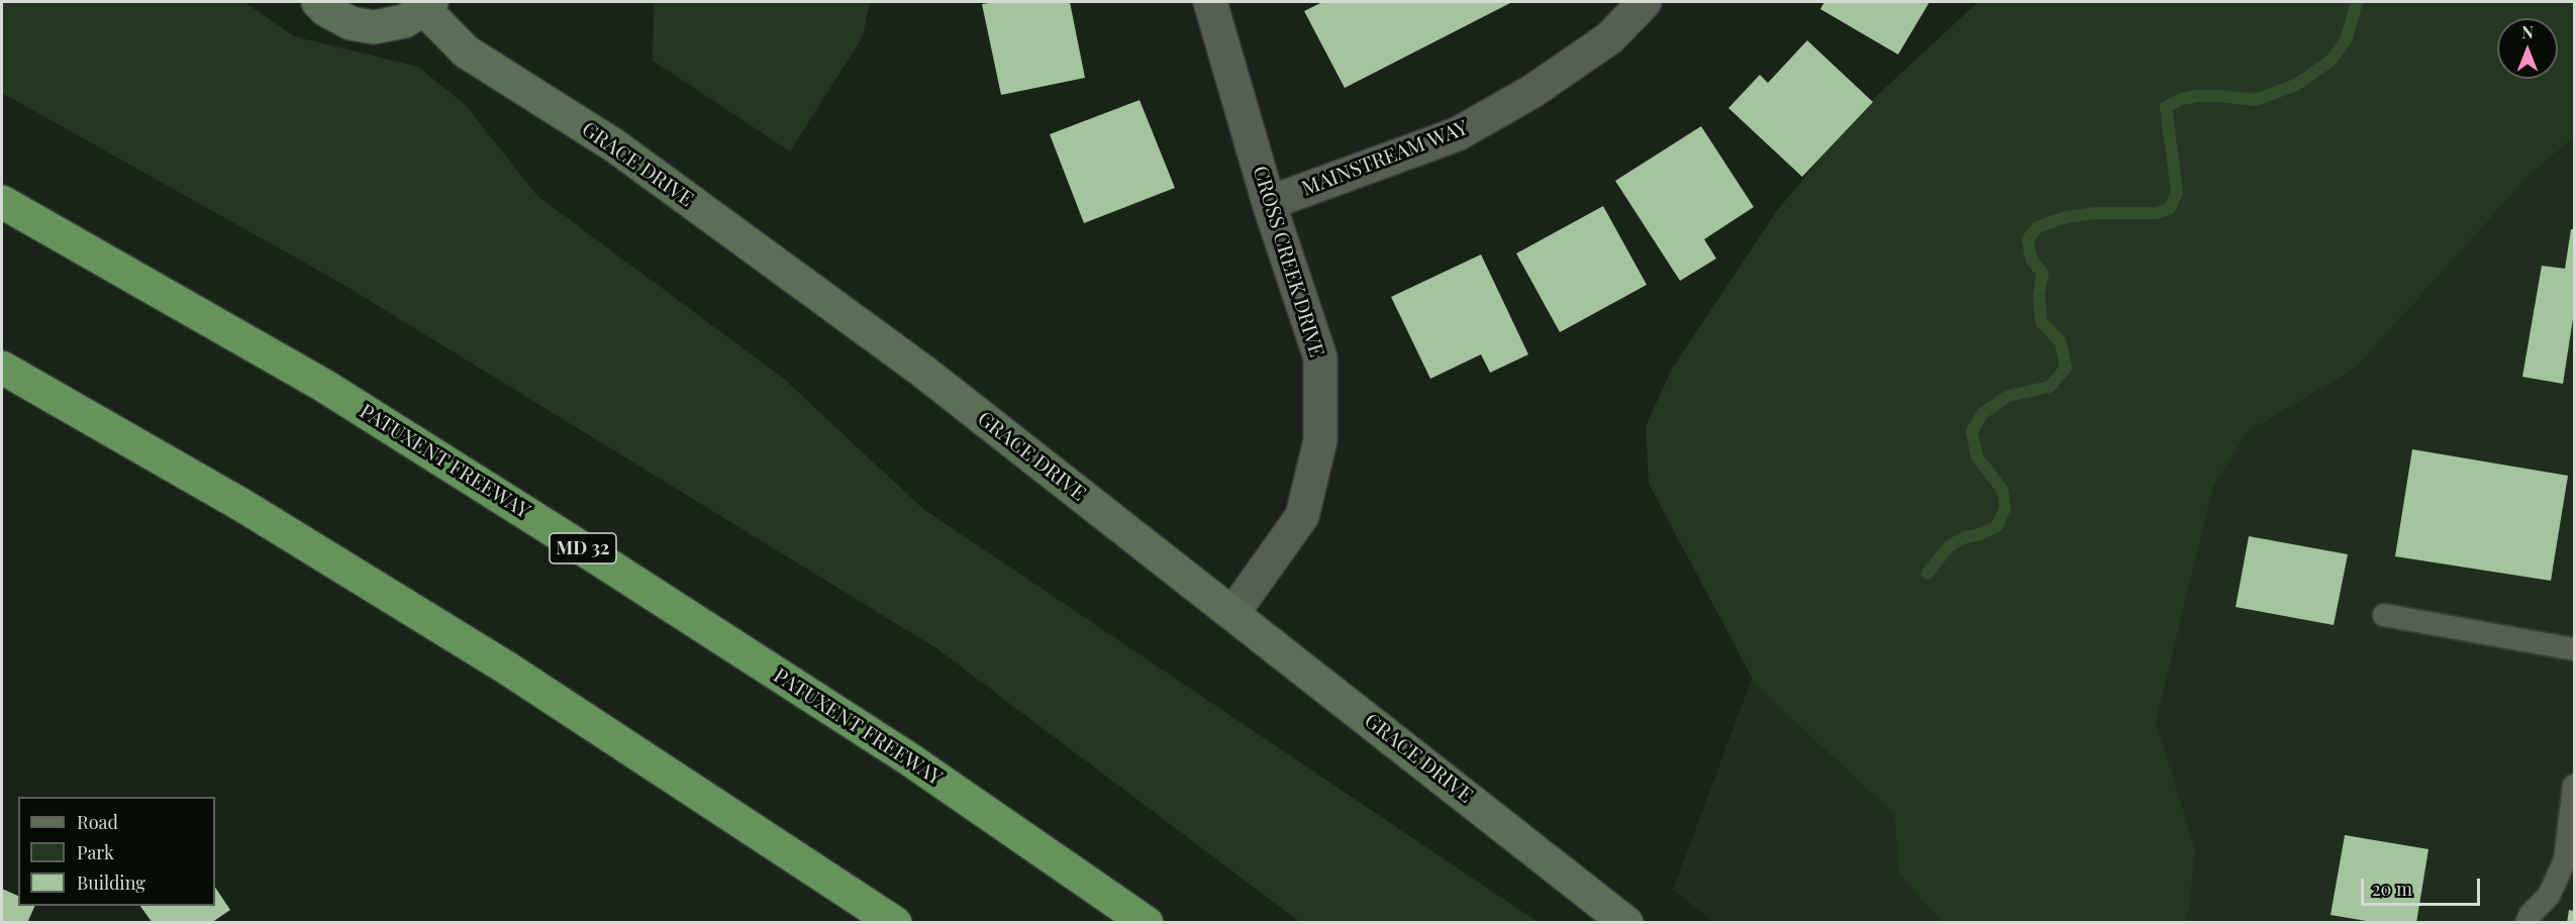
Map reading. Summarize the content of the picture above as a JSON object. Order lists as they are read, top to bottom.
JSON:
{
  "streets": {
    "highway": ["PATUXENT FREEWAY", "MD 32"],
    "street": ["MAINSTREAM WAY", "GRACE DRIVE", "CROSS CREEK DRIVE"]
  },
  "crossings": [
    ["MAINSTREAM WAY", "CROSS CREEK DRIVE"],
    ["GRACE DRIVE", "CROSS CREEK DRIVE"]
  ],
  "legend": ["Road", "Park", "Building"],
  "scale_bar": "20 m",
  "north": "top"
}
